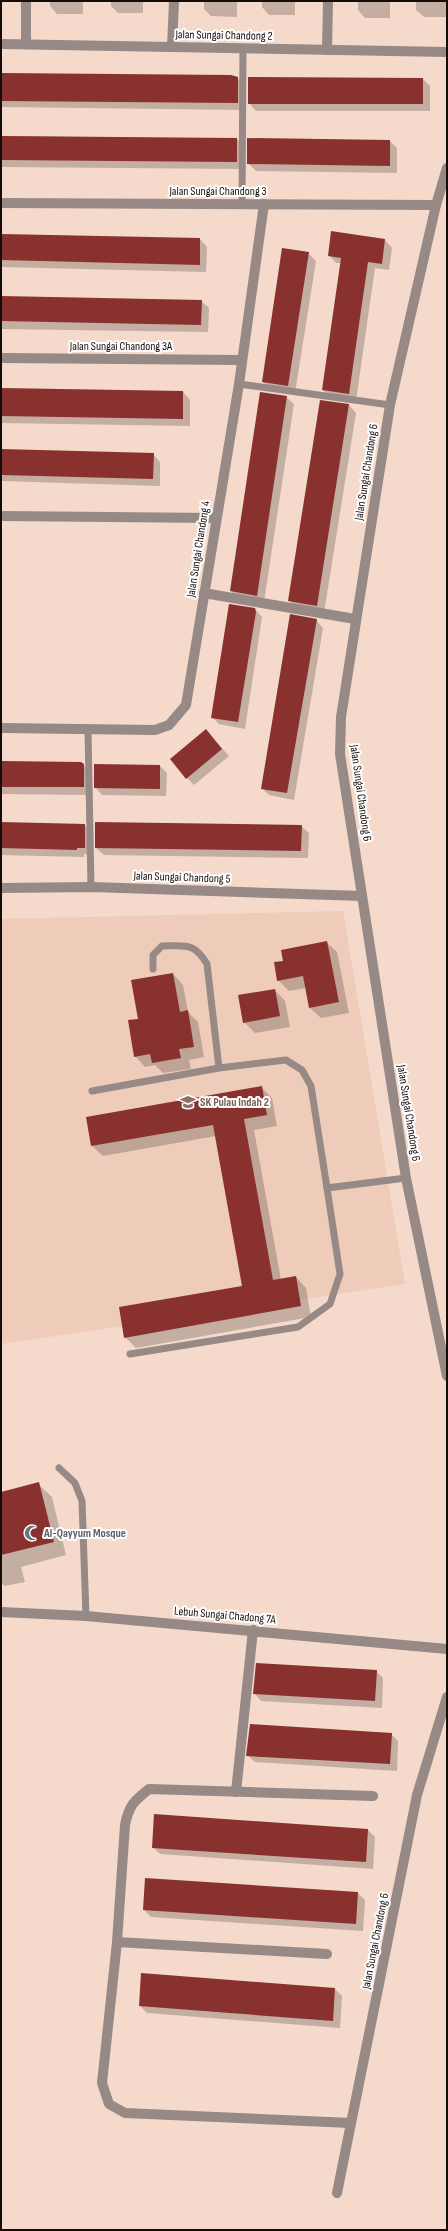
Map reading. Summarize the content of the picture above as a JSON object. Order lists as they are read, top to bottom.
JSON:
{
  "streets": {
    "street": [
      "Jalan Sungai Chandong 2",
      "Jalan Sungai Chandong 3",
      "Jalan Sungai Chandong 3A",
      "Jalan Sungai Chandong 6",
      "Jalan Sungai Chandong 4",
      "Jalan Sungai Chandong 5",
      "Lebuh Sungai Chadong 7A"
    ]
  },
  "crossings": [
    ["Jalan Sungai Chandong 3", "Jalan Sungai Chandong 6"],
    ["Jalan Sungai Chandong 3", "Jalan Sungai Chandong 4"],
    ["Jalan Sungai Chandong 3A", "Jalan Sungai Chandong 4"],
    ["Jalan Sungai Chandong 6", "Jalan Sungai Chandong 5"]
  ],
  "places": {
    "school or university": ["SK Pulau Indah 2"],
    "mosque": ["Al-Qayyum Mosque"]
  }
}
